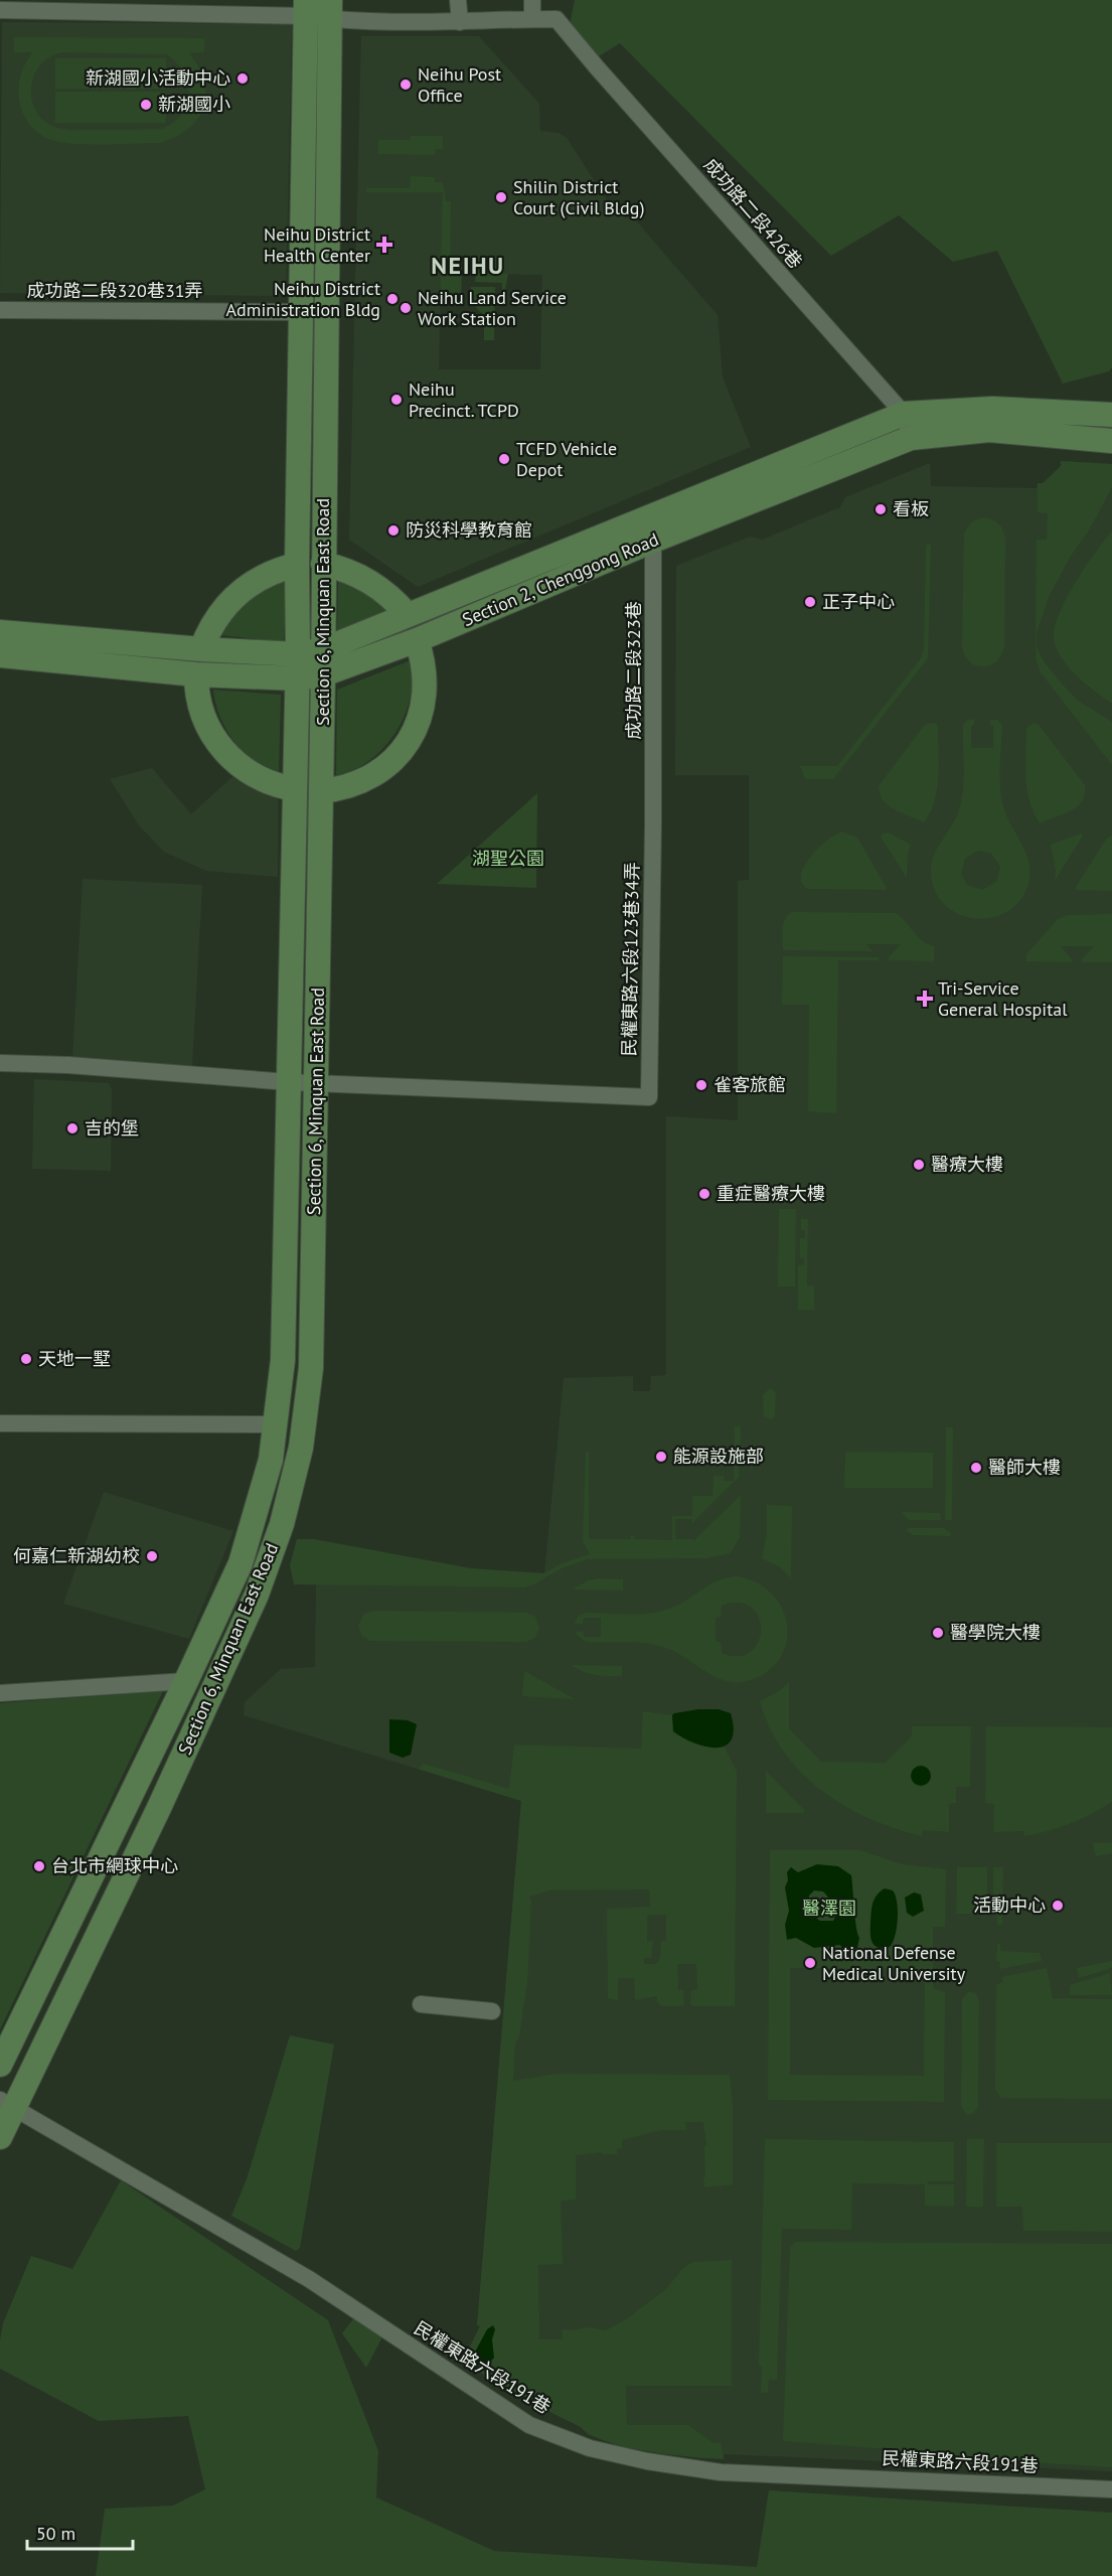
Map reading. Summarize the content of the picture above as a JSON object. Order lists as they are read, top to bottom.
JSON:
{
  "streets": {
    "main road": ["Section 2, Chenggong Road", "Section 6, Minquan East Road"],
    "street": [
      "成功路二段426巷",
      "成功路二段320巷31弄",
      "成功路二段323巷",
      "民權東路六段123巷34弄",
      "民權東路六段191巷"
    ]
  },
  "crossings": [
    ["成功路二段426巷", "Section 2, Chenggong Road"],
    ["成功路二段320巷31弄", "Section 6, Minquan East Road"],
    ["Section 2, Chenggong Road", "Section 6, Minquan East Road"],
    ["Section 2, Chenggong Road", "成功路二段323巷"],
    ["Section 6, Minquan East Road", "民權東路六段123巷34弄"],
    ["Section 6, Minquan East Road", "民權東路六段191巷"],
    ["成功路二段323巷", "民權東路六段123巷34弄"]
  ],
  "districts": ["NEIHU"],
  "parks": ["湖聖公園", "醫澤園"],
  "places": {
    "other": [
      "新湖國小活動中心",
      "Neihu Post Office",
      "新湖國小",
      "Shilin District Court (Civil Bldg)",
      "Neihu District Administration Bldg",
      "Neihu Land Service Work Station",
      "Neihu Precinct. TCPD",
      "TCFD Vehicle Depot",
      "看板",
      "防災科學教育館",
      "正子中心",
      "雀客旅館",
      "吉的堡",
      "醫療大樓",
      "重症醫療大樓",
      "天地一墅",
      "能源設施部",
      "醫師大樓",
      "何嘉仁新湖幼校",
      "醫學院大樓",
      "台北市網球中心",
      "活動中心",
      "National Defense Medical University"
    ],
    "health": ["Neihu District Health Center", "Tri-Service General Hospital"]
  },
  "scale_bar": "50 m"
}
